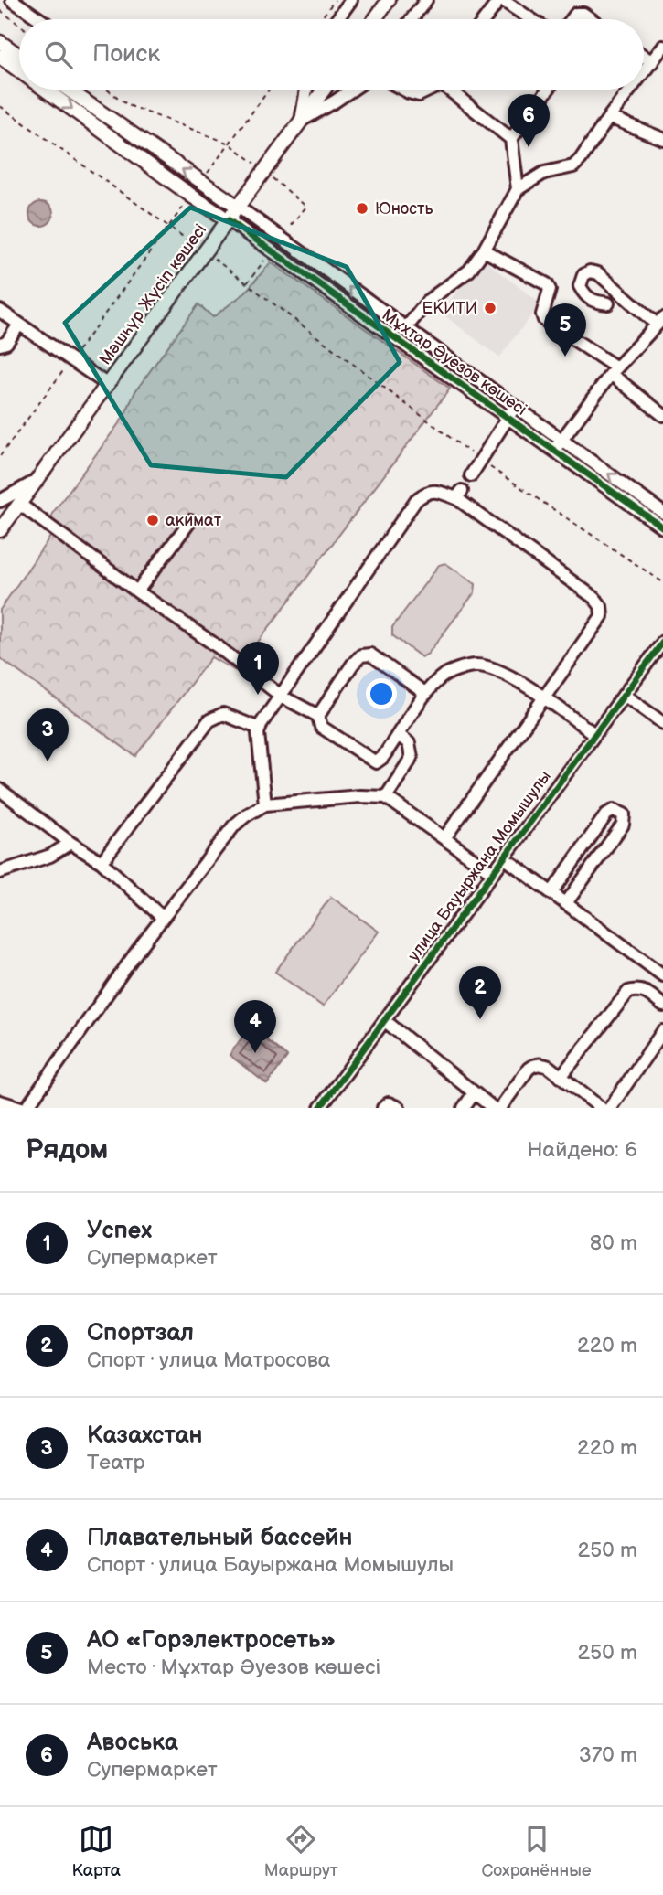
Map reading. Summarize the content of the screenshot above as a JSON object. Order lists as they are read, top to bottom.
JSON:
{
  "streets": {
    "main road": ["Мәшһүр Жүсіп көшесі", "Мұхтар Әуезов көшесі"],
    "street": ["улица Бауыржана Момышулы"]
  },
  "crossings": [
    ["Мәшһүр Жүсіп көшесі", "Мұхтар Әуезов көшесі"]
  ],
  "places": ["Юность", "ЕКИТИ", "акимат"],
  "page": {
    "search": "Поиск",
    "pins": [
      "6",
      "5",
      "1",
      "3",
      "2",
      "4"
    ],
    "heading": ["Рядом", "Найдено: 6"],
    "list": [
      {
        "mark": "1",
        "name": "Успех",
        "note": "Супермаркет",
        "value": "80 m"
      },
      {
        "mark": "2",
        "name": "Спортзал",
        "note": "Спорт · улица Матросова",
        "value": "220 m"
      },
      {
        "mark": "3",
        "name": "Казахстан",
        "note": "Театр",
        "value": "220 m"
      },
      {
        "mark": "4",
        "name": "Плавательный бассейн",
        "note": "Спорт · улица Бауыржана Момышулы",
        "value": "250 m"
      },
      {
        "mark": "5",
        "name": "АО «Горэлектросеть»",
        "note": "Место · Мұхтар Әуезов көшесі",
        "value": "250 m"
      },
      {
        "mark": "6",
        "name": "Авоська",
        "note": "Супермаркет",
        "value": "370 m"
      }
    ],
    "nav": ["Карта", "Маршрут", "Сохранённые"]
  }
}
